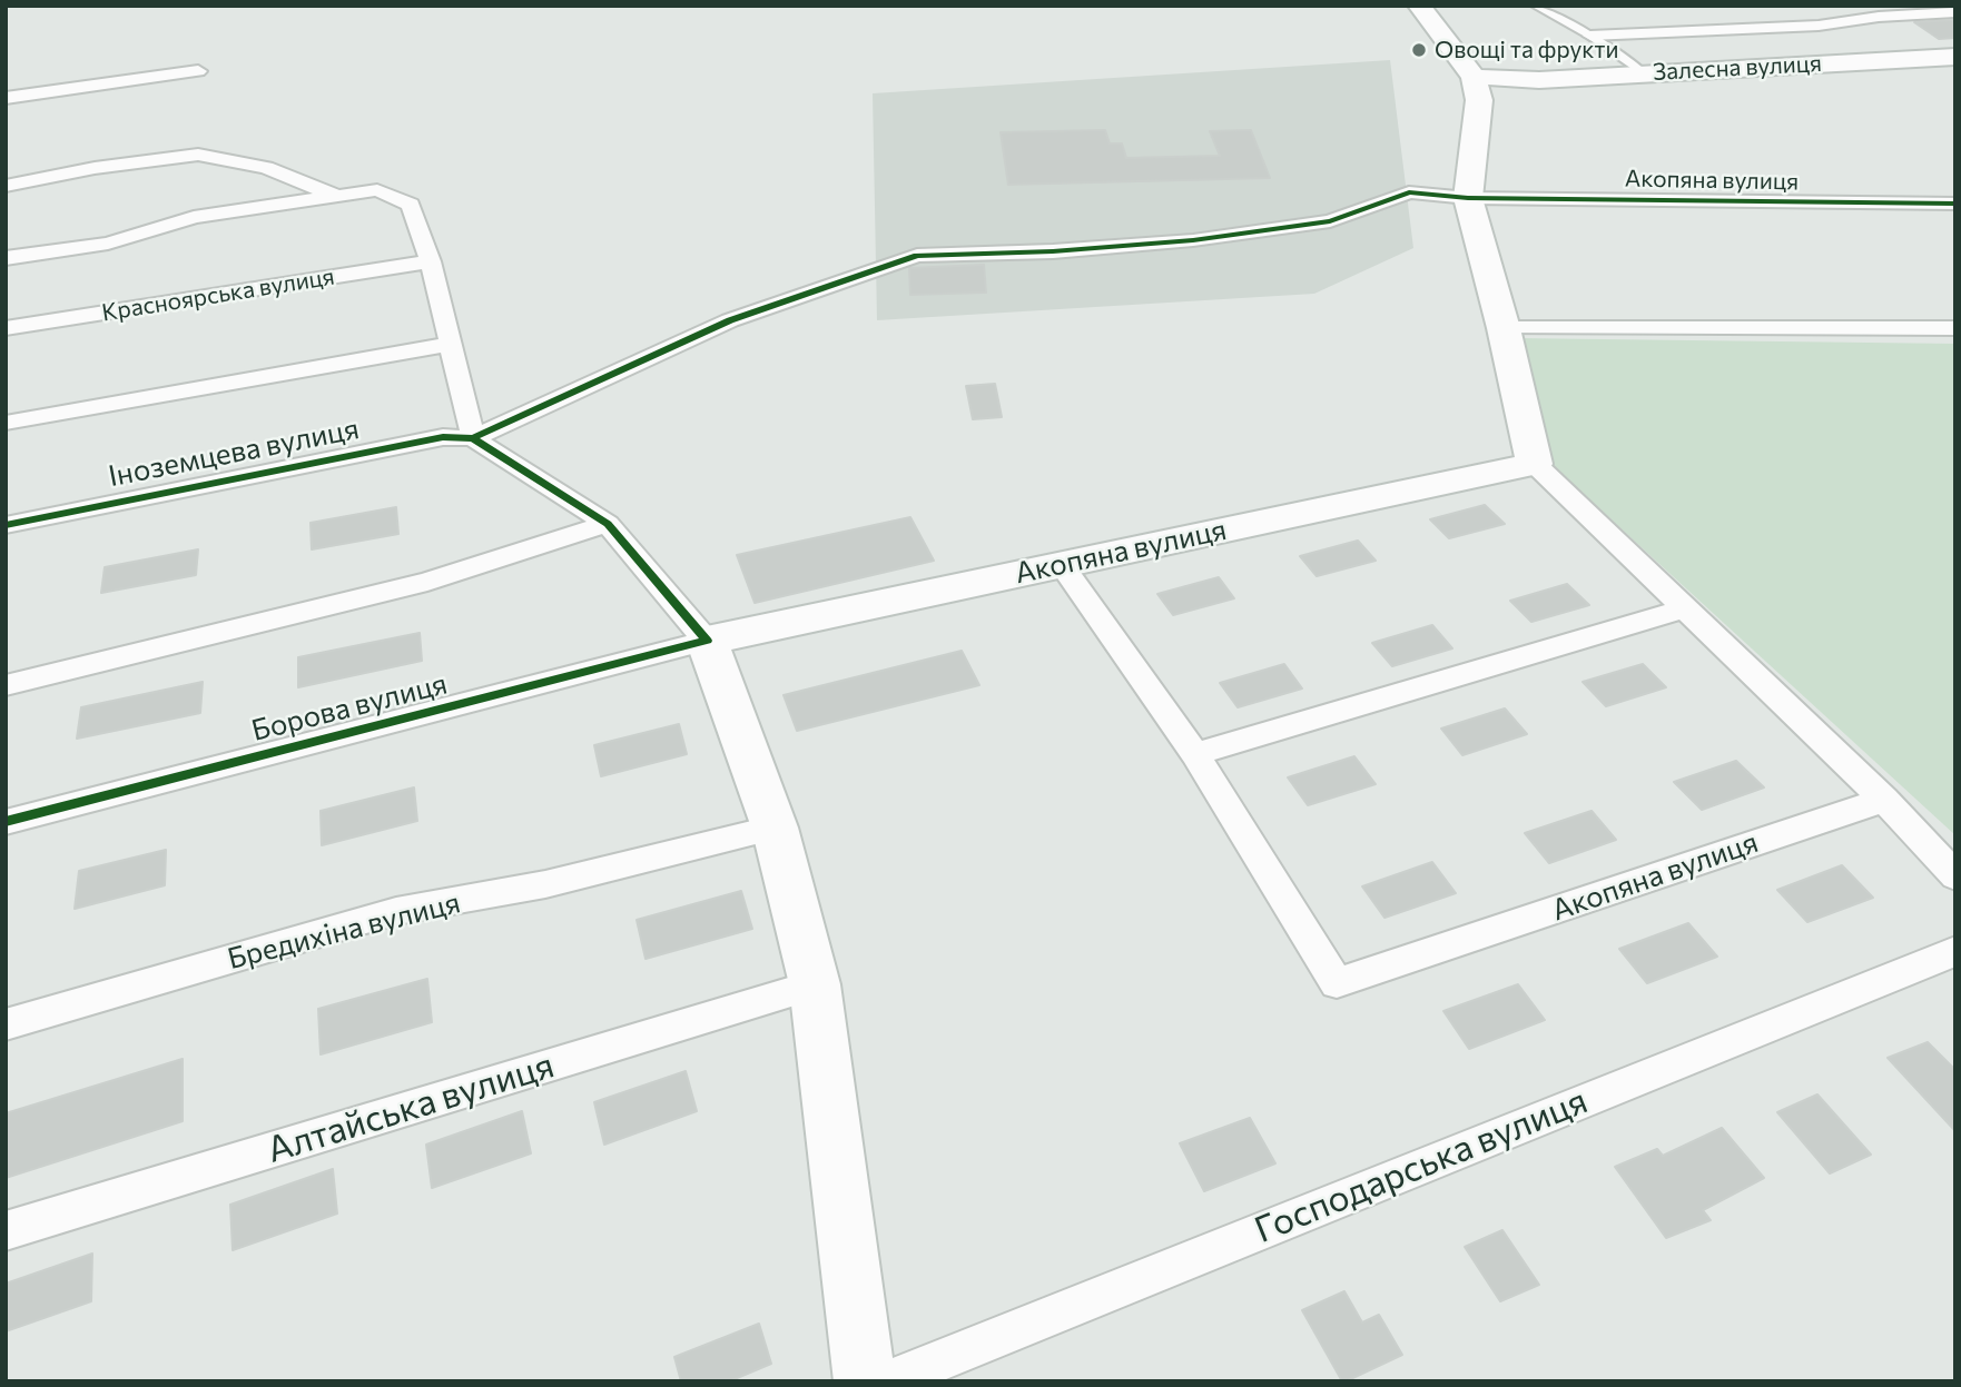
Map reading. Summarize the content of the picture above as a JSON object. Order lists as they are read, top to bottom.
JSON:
{
  "streets": {
    "main road": ["Залесна вулиця", "Акопяна вулиця"],
    "street": [
      "Красноярська вулиця",
      "Іноземцева вулиця",
      "Борова вулиця",
      "Бредихіна вулиця",
      "Алтайська вулиця",
      "Господарська вулиця"
    ]
  },
  "crossings": [
    ["Акопяна вулиця", "Іноземцева вулиця"],
    ["Акопяна вулиця", "Борова вулиця"]
  ],
  "places": ["Овощі та фрукти"]
}
